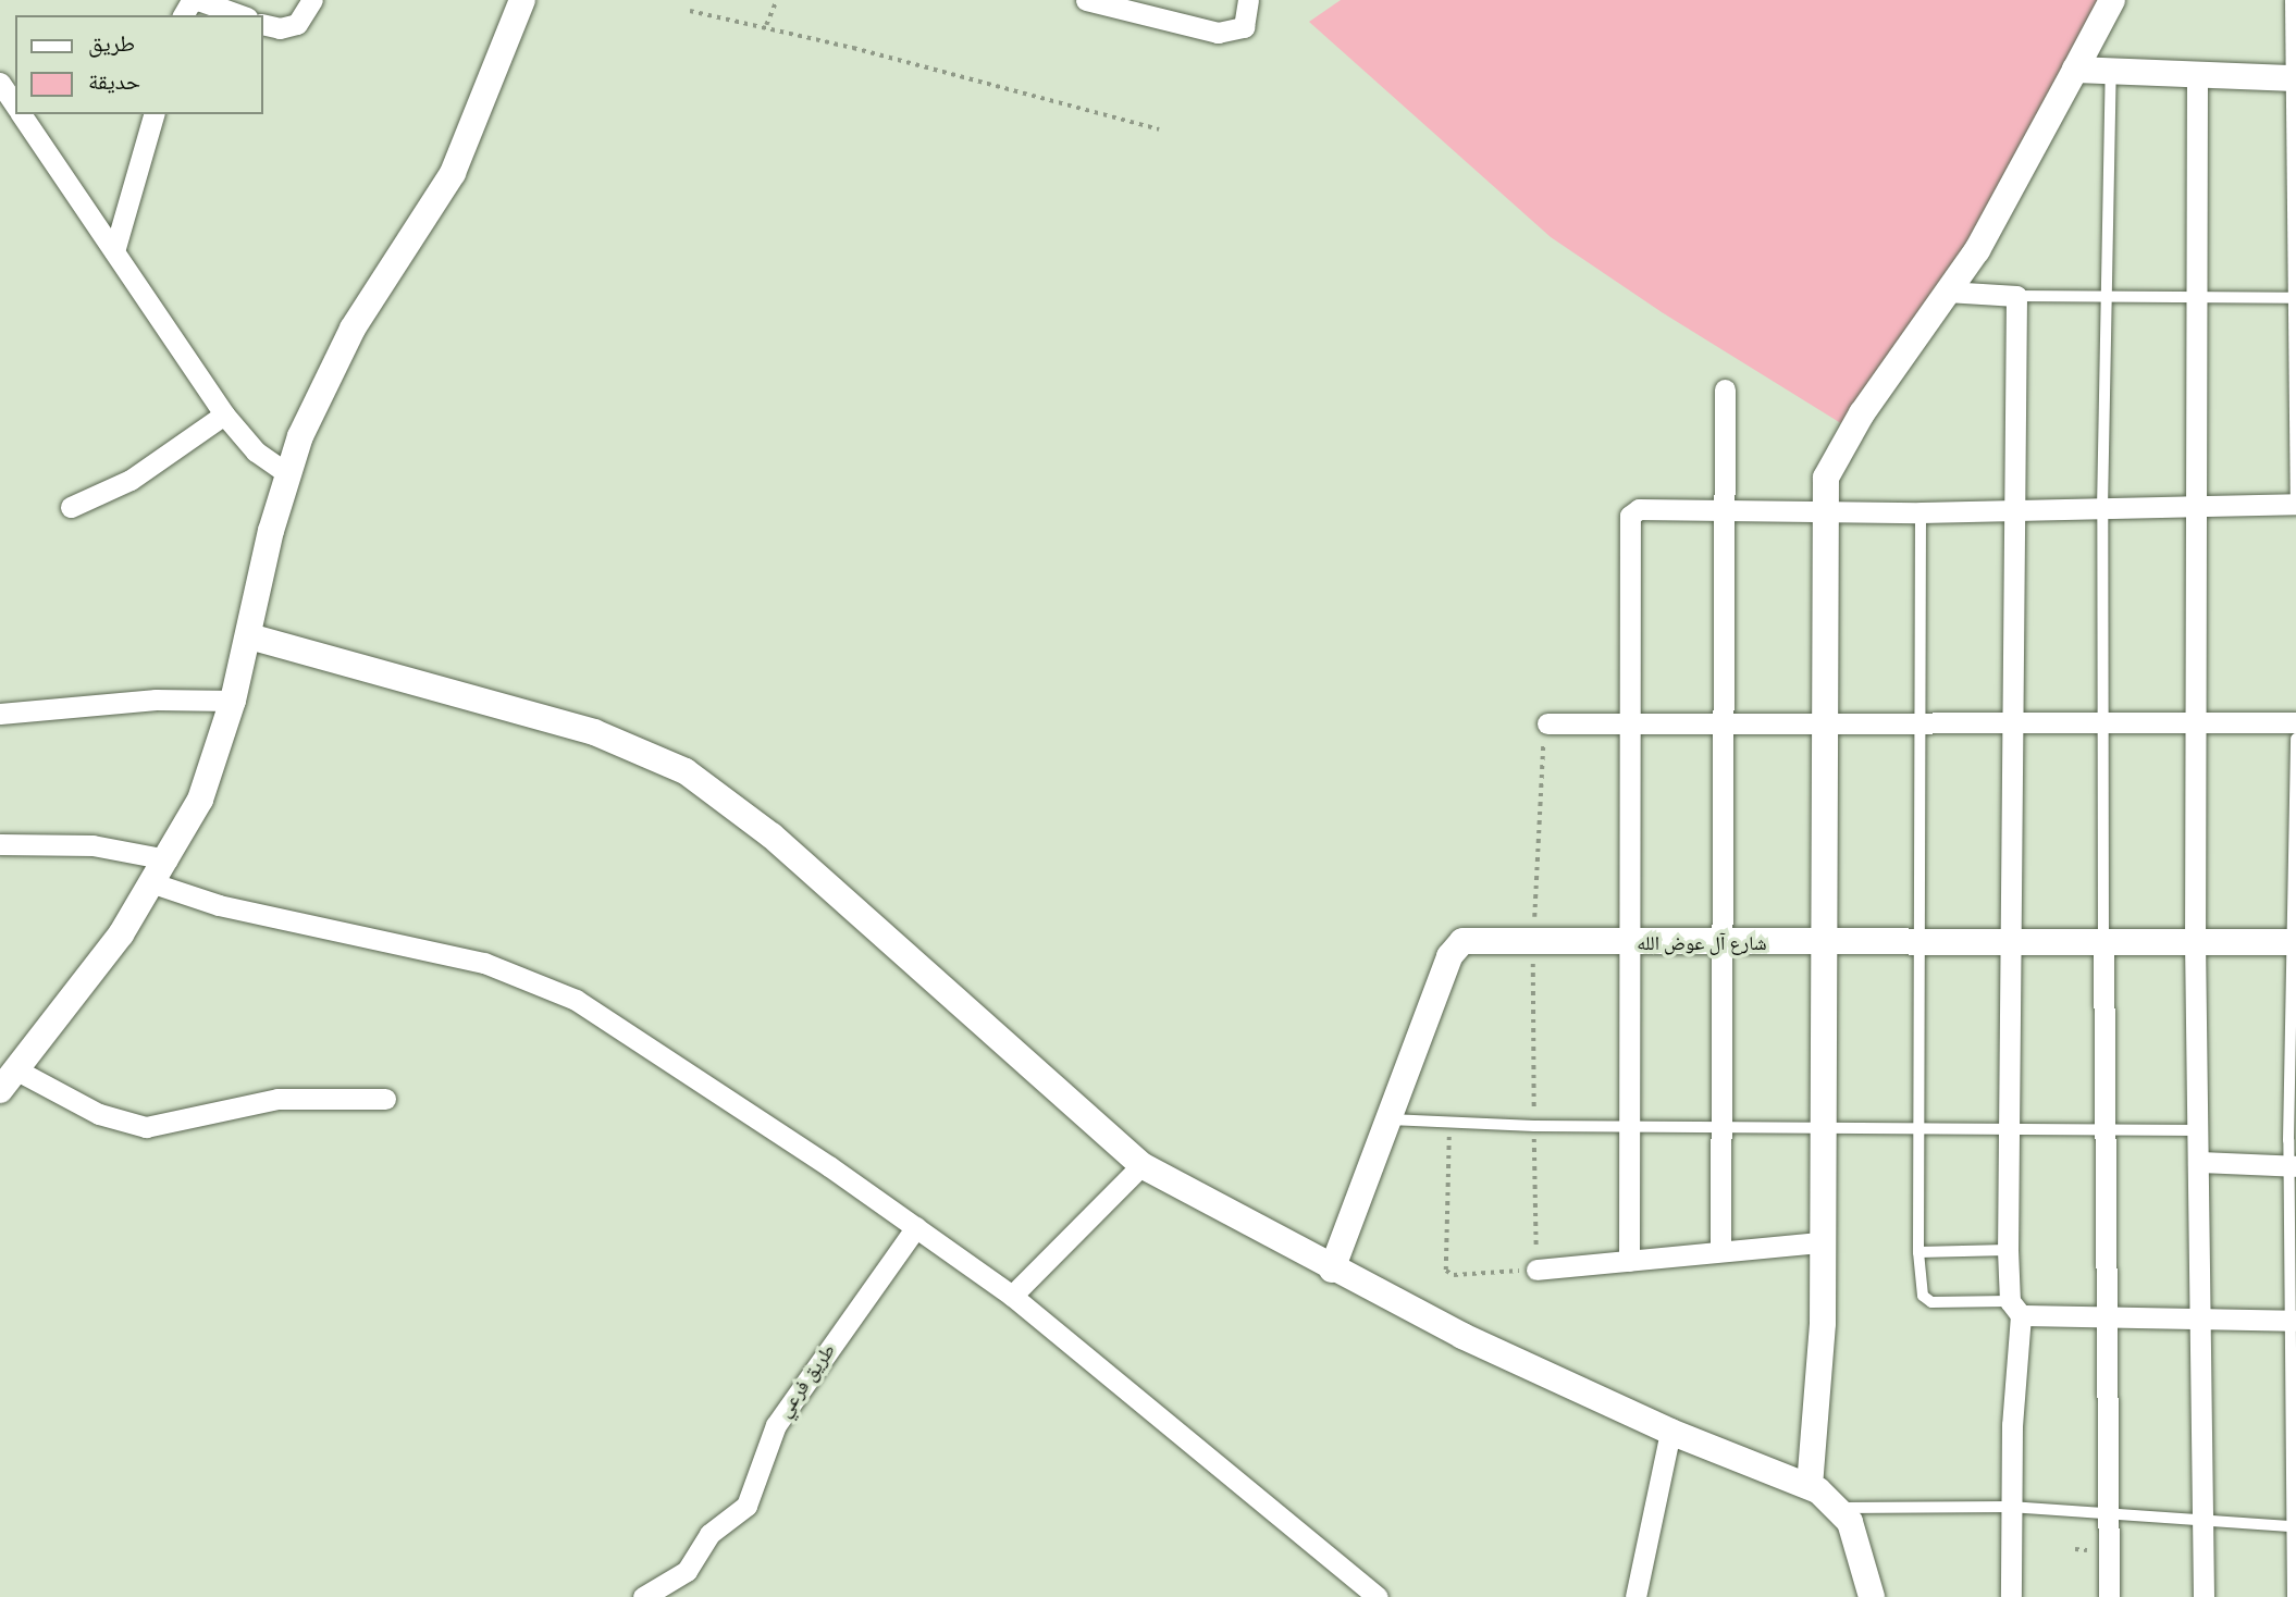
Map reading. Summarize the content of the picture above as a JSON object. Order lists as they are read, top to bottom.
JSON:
{
  "streets": {
    "street": ["شارع آل عوض الله", "طريق فرعي"]
  },
  "legend": ["طريق", "حديقة"]
}
